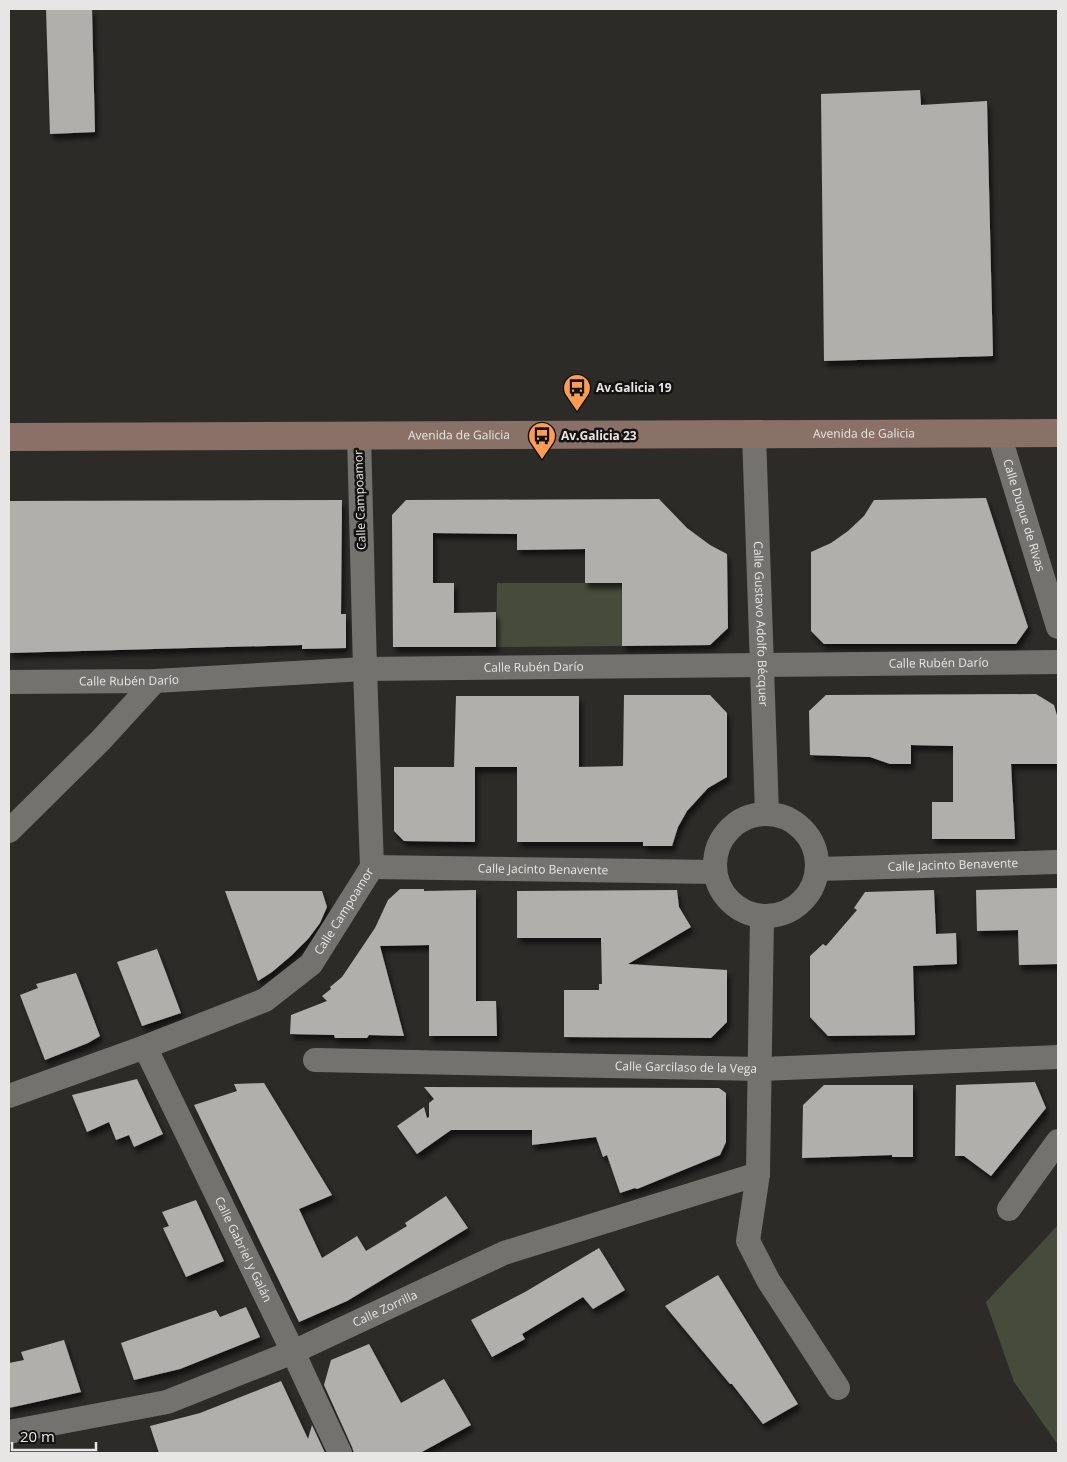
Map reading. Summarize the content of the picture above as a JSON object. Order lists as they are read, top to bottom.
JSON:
{
  "streets": {
    "main road": ["Avenida de Galicia"],
    "street": [
      "Calle Campoamor",
      "Calle Duque de Rivas",
      "Calle Gustavo Adolfo Bécquer",
      "Calle Rubén Darío",
      "Calle Jacinto Benavente",
      "Calle Garcilaso de la Vega",
      "Calle Gabriel y Galán",
      "Calle Zorrilla"
    ]
  },
  "crossings": [
    ["Avenida de Galicia", "Calle Campoamor"],
    ["Avenida de Galicia", "Calle Duque de Rivas"],
    ["Avenida de Galicia", "Calle Gustavo Adolfo Bécquer"],
    ["Calle Campoamor", "Calle Rubén Darío"],
    ["Calle Campoamor", "Calle Jacinto Benavente"],
    ["Calle Campoamor", "Calle Gabriel y Galán"],
    ["Calle Gustavo Adolfo Bécquer", "Calle Rubén Darío"],
    ["Calle Gustavo Adolfo Bécquer", "Calle Jacinto Benavente"],
    ["Calle Gabriel y Galán", "Calle Zorrilla"]
  ],
  "places": {
    "bus stop": ["Av.Galicia 19", "Av.Galicia 23"]
  },
  "scale_bar": "20 m"
}
